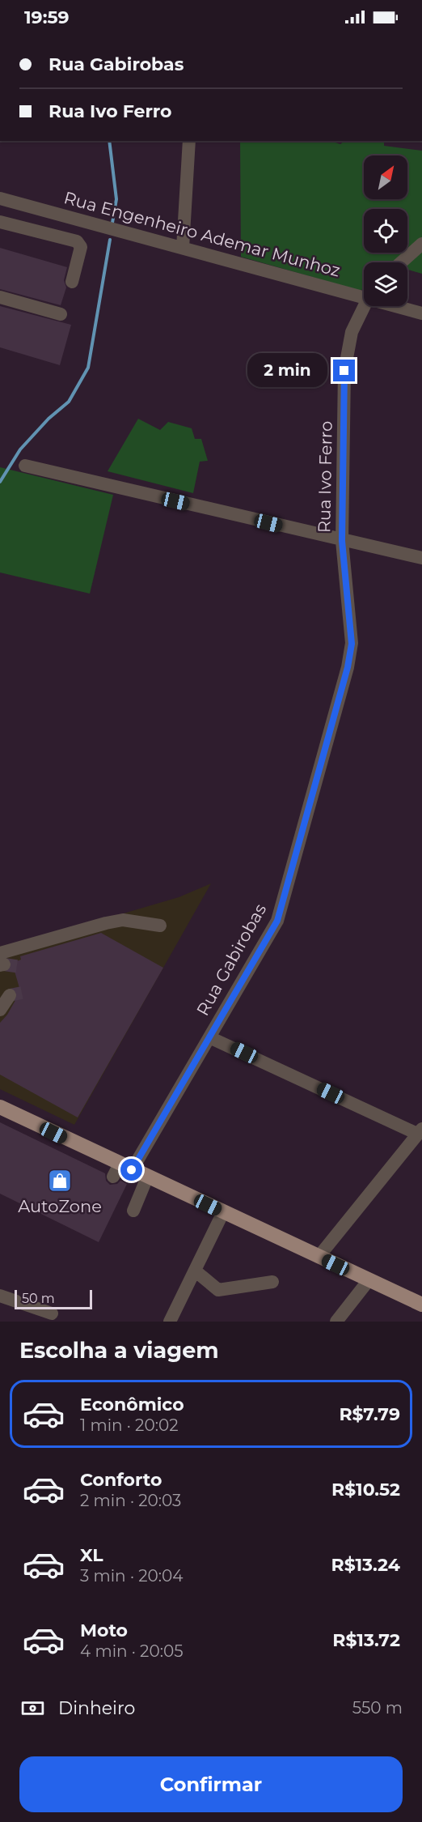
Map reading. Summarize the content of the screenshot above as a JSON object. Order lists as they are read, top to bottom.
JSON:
{
  "streets": {
    "street": ["Rua Engenheiro Ademar Munhoz", "Rua Ivo Ferro", "Rua Gabirobas"]
  },
  "crossings": [
    ["Rua Ivo Ferro", "Rua Gabirobas"]
  ],
  "places": {
    "shop": ["AutoZone"]
  },
  "scale_bar": "50 m",
  "north": "top right",
  "page": {
    "status": "19:59",
    "banner": ["Rua Gabirobas", "Rua Ivo Ferro"],
    "bubble": "2 min",
    "scale": "50 m",
    "heading": "Escolha a viagem",
    "list": [
      {
        "name": "Econômico",
        "note": "1 min · 20:02",
        "value": "R$7.79"
      },
      {
        "name": "Conforto",
        "note": "2 min · 20:03",
        "value": "R$10.52"
      },
      {
        "name": "XL",
        "note": "3 min · 20:04",
        "value": "R$13.24"
      },
      {
        "name": "Moto",
        "note": "4 min · 20:05",
        "value": "R$13.72"
      }
    ],
    "pay": ["Dinheiro", "550 m"],
    "buttons": "Confirmar"
  }
}
